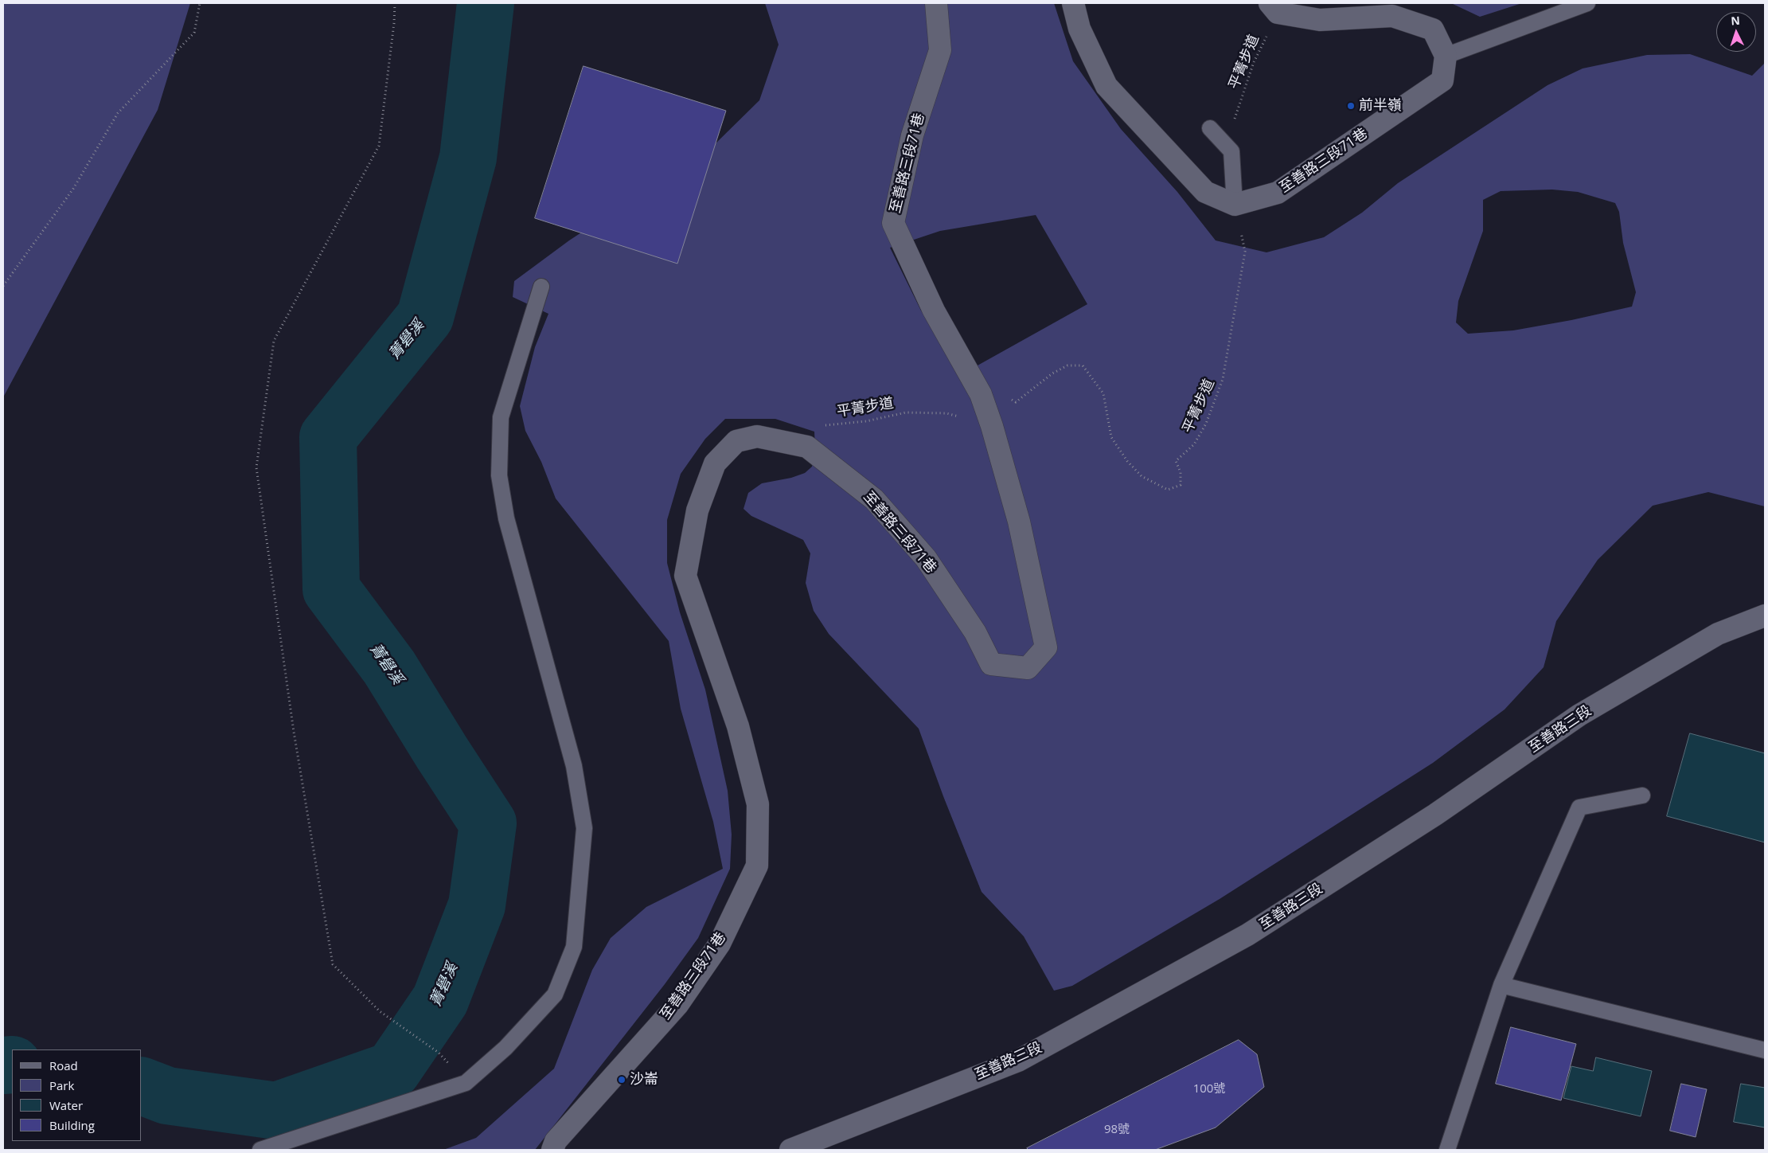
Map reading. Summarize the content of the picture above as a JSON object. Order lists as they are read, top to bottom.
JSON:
{
  "streets": {
    "street": ["至善路三段71巷", "至善路三段"],
    "path": ["平菁步道"]
  },
  "crossings": [
    ["平菁步道", "至善路三段71巷"]
  ],
  "water": ["菁礐溪"],
  "places": ["前半嶺", "沙崙"],
  "house_numbers": ["100號", "98號"],
  "legend": [
    "Road",
    "Park",
    "Water",
    "Building"
  ],
  "north": "top"
}
